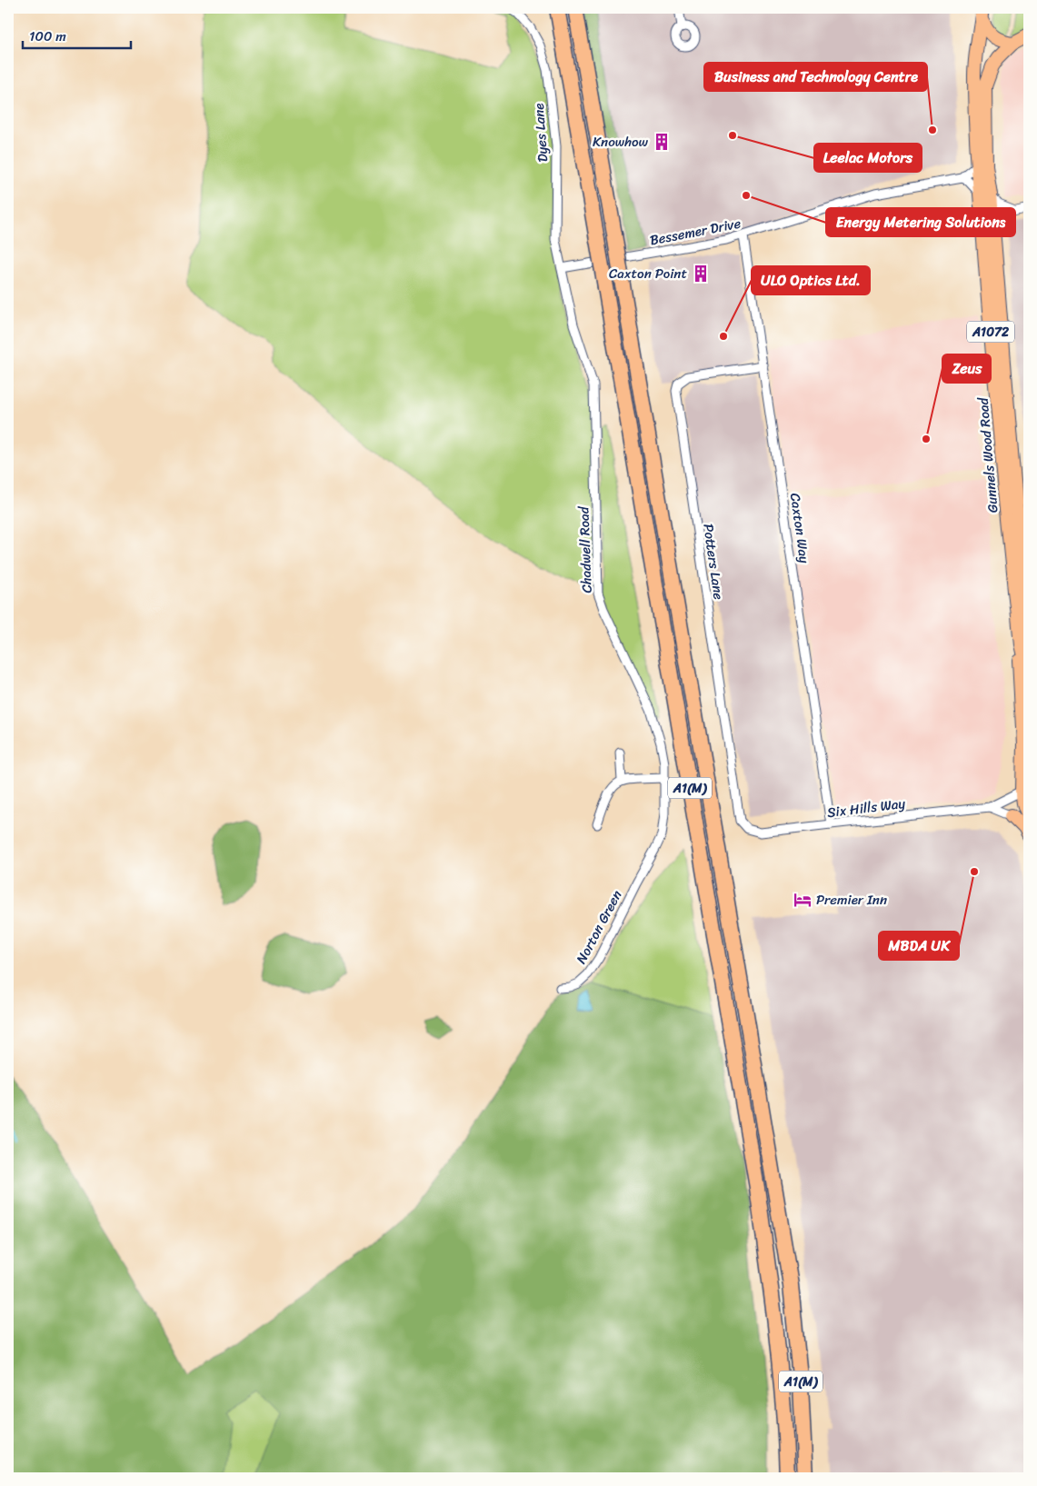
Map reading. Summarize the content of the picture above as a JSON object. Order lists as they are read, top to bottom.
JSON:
{
  "streets": {
    "highway": ["A1(M)"],
    "main road": ["A1072", "Gunnels Wood Road"],
    "street": [
      "Dyes Lane",
      "Bessemer Drive",
      "Caxton Way",
      "Chadwell Road",
      "Potters Lane",
      "Six Hills Way",
      "Norton Green"
    ]
  },
  "crossings": [
    ["Dyes Lane", "Bessemer Drive"],
    ["Dyes Lane", "Chadwell Road"],
    ["Bessemer Drive", "Gunnels Wood Road"],
    ["Bessemer Drive", "Caxton Way"],
    ["Bessemer Drive", "Chadwell Road"],
    ["Gunnels Wood Road", "Six Hills Way"],
    ["Caxton Way", "Potters Lane"],
    ["Caxton Way", "Six Hills Way"],
    ["Chadwell Road", "Norton Green"],
    ["Potters Lane", "Six Hills Way"]
  ],
  "places": {
    "other": [
      "Business and Technology Centre",
      "Leelac Motors",
      "Energy Metering Solutions",
      "ULO Optics Ltd.",
      "Zeus",
      "MBDA UK"
    ],
    "building": ["Knowhow", "Caxton Point"],
    "hotel": ["Premier Inn"]
  },
  "scale_bar": "100 m"
}
